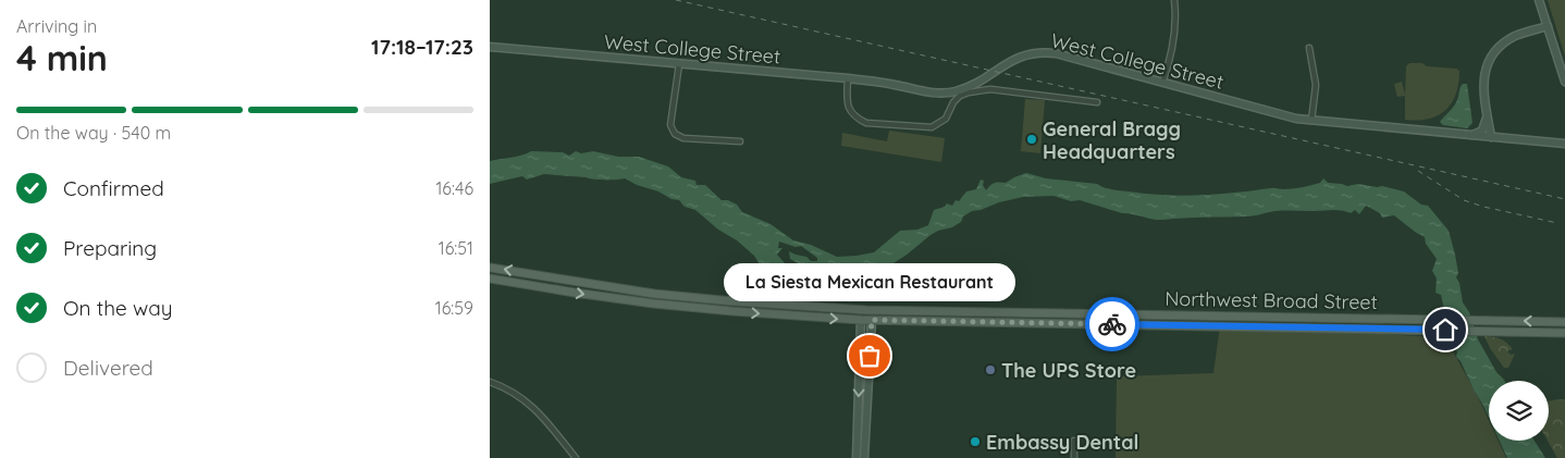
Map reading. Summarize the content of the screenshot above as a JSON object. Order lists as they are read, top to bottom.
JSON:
{
  "streets": {
    "main road": ["Northwest Broad Street"],
    "street": ["West College Street"]
  },
  "places": [
    "General Bragg Headquarters",
    "La Siesta Mexican Restaurant",
    "The UPS Store",
    "Embassy Dental"
  ],
  "page": {
    "heading": ["4 min", "Arriving in", "17:18–17:23"],
    "bar": "On the way · 540 m",
    "list": [
      ["Confirmed", "16:46"],
      ["Preparing", "16:51"],
      ["On the way", "16:59"],
      "Delivered"
    ],
    "bubble": "La Siesta Mexican Restaurant"
  }
}
